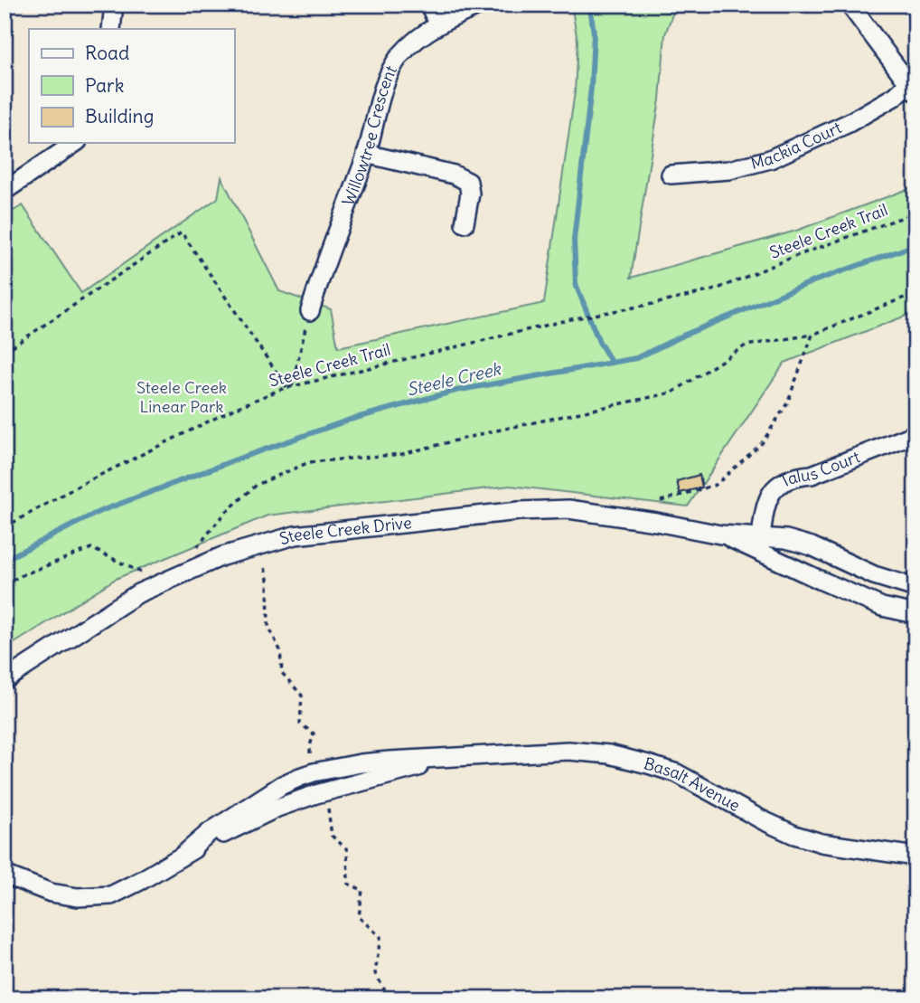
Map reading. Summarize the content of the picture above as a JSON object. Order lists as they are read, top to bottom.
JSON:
{
  "streets": {
    "street": [
      "Willowtree Crescent",
      "Mackia Court",
      "Talus Court",
      "Steele Creek Drive",
      "Basalt Avenue"
    ],
    "path": ["Steele Creek Trail"]
  },
  "crossings": [
    ["Talus Court", "Steele Creek Drive"]
  ],
  "water": ["Steele Creek"],
  "parks": ["Steele Creek Linear Park"],
  "legend": ["Road", "Park", "Building"]
}
